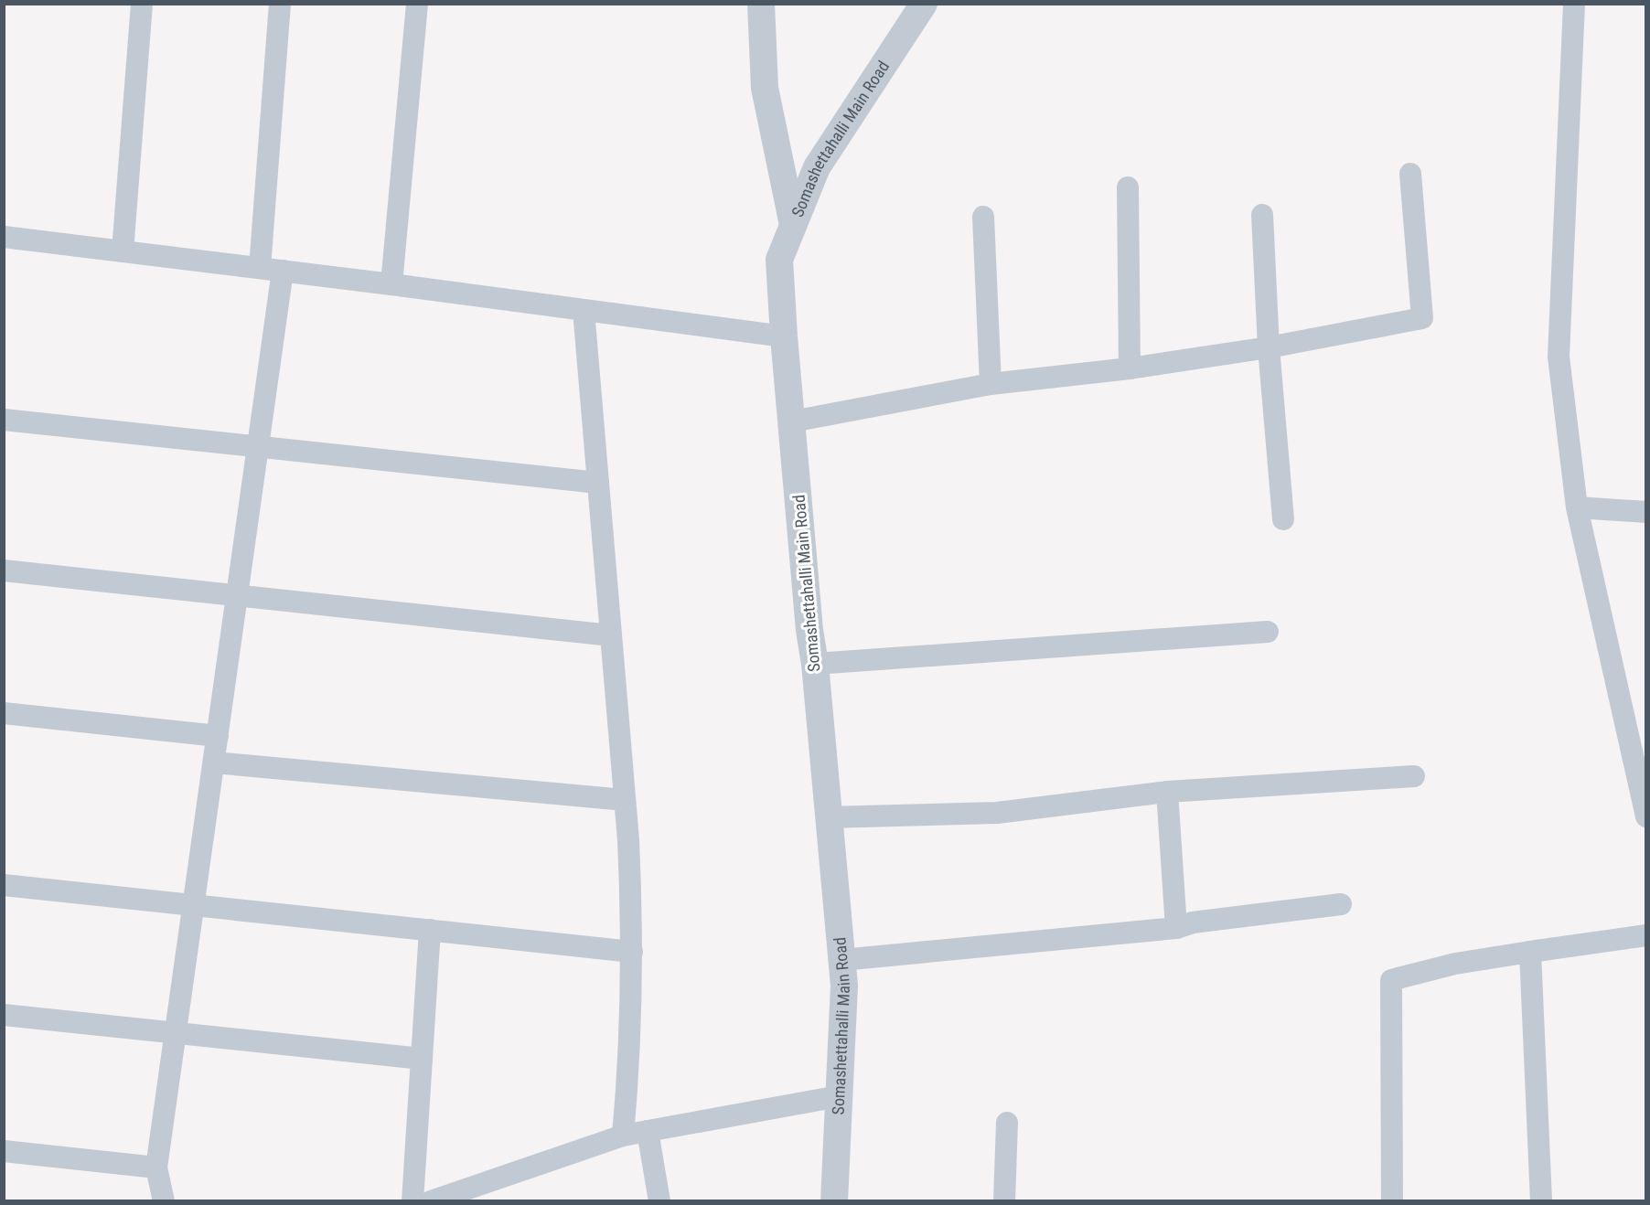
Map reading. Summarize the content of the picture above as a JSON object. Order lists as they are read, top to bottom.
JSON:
{
  "streets": {
    "street": ["Somashettahalli Main Road"]
  }
}
